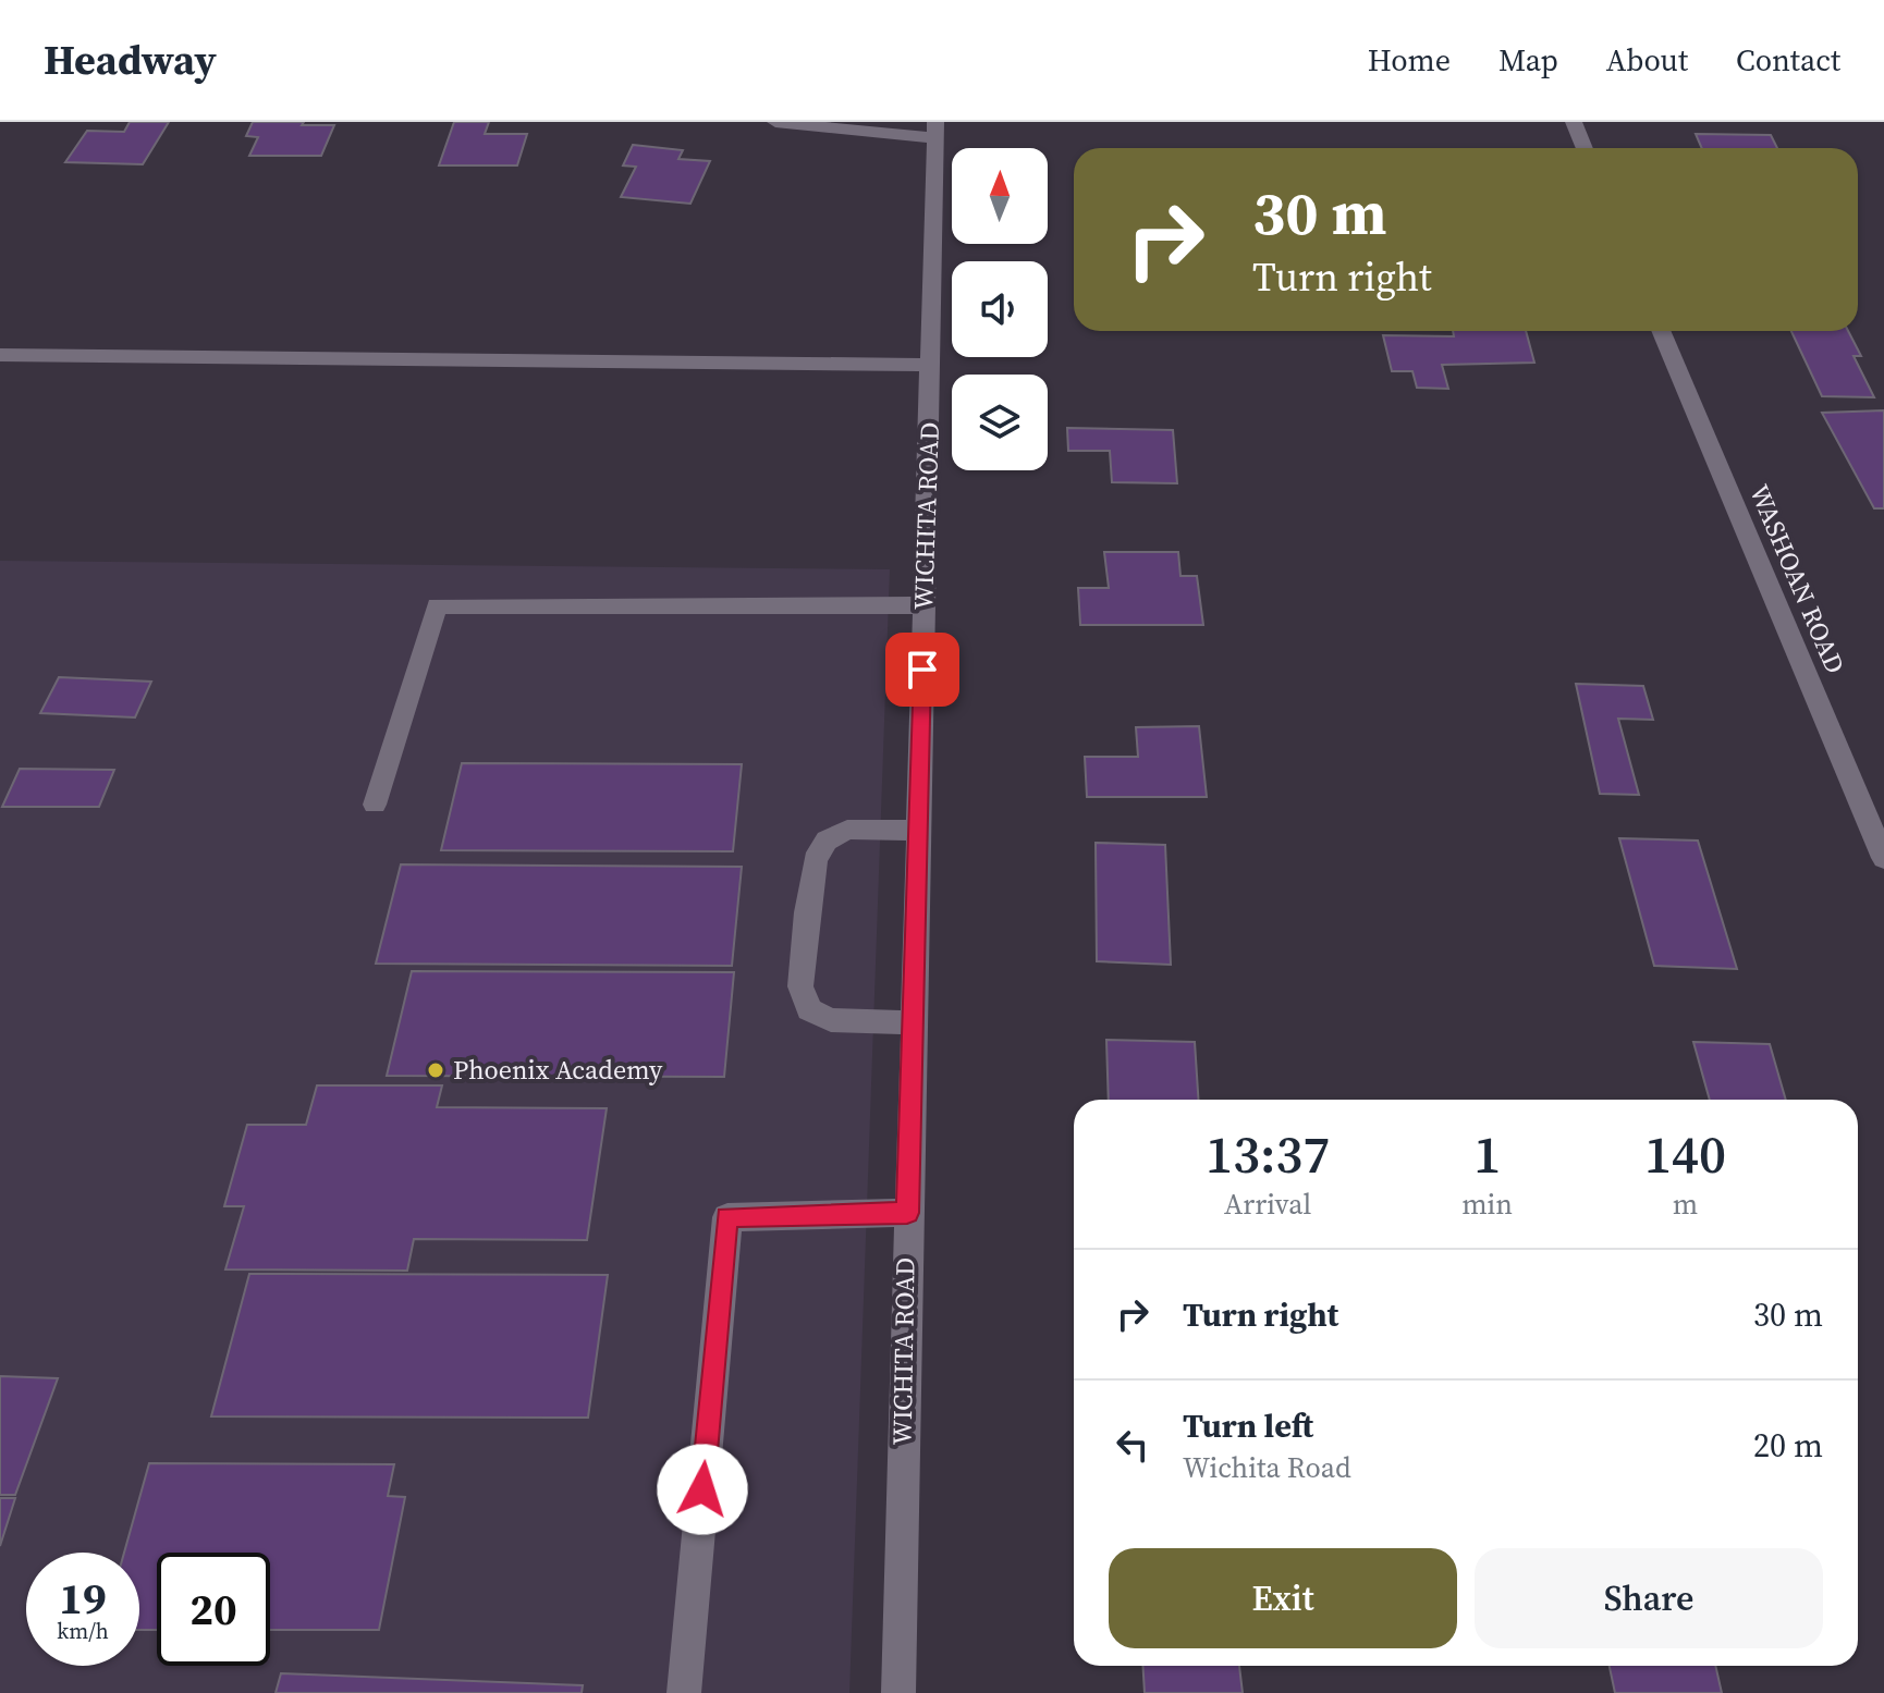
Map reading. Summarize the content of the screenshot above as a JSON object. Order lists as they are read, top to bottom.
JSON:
{
  "streets": {
    "street": ["WICHITA ROAD", "WASHOAN ROAD"]
  },
  "places": ["Phoenix Academy"],
  "north": "top",
  "page": {
    "header": "Headway",
    "nav": [
      "Home",
      "Map",
      "About",
      "Contact"
    ],
    "turn": ["30 m", "Turn right"],
    "eta": [
      "13:37",
      "Arrival",
      "1",
      "min",
      "140",
      "m"
    ],
    "list": [
      {
        "name": "Turn right",
        "value": "30 m"
      },
      {
        "name": "Turn left",
        "note": "Wichita Road",
        "value": "20 m"
      }
    ],
    "buttons": ["Exit", "Share"],
    "speed": "19 km/h",
    "limit": "20"
  }
}
